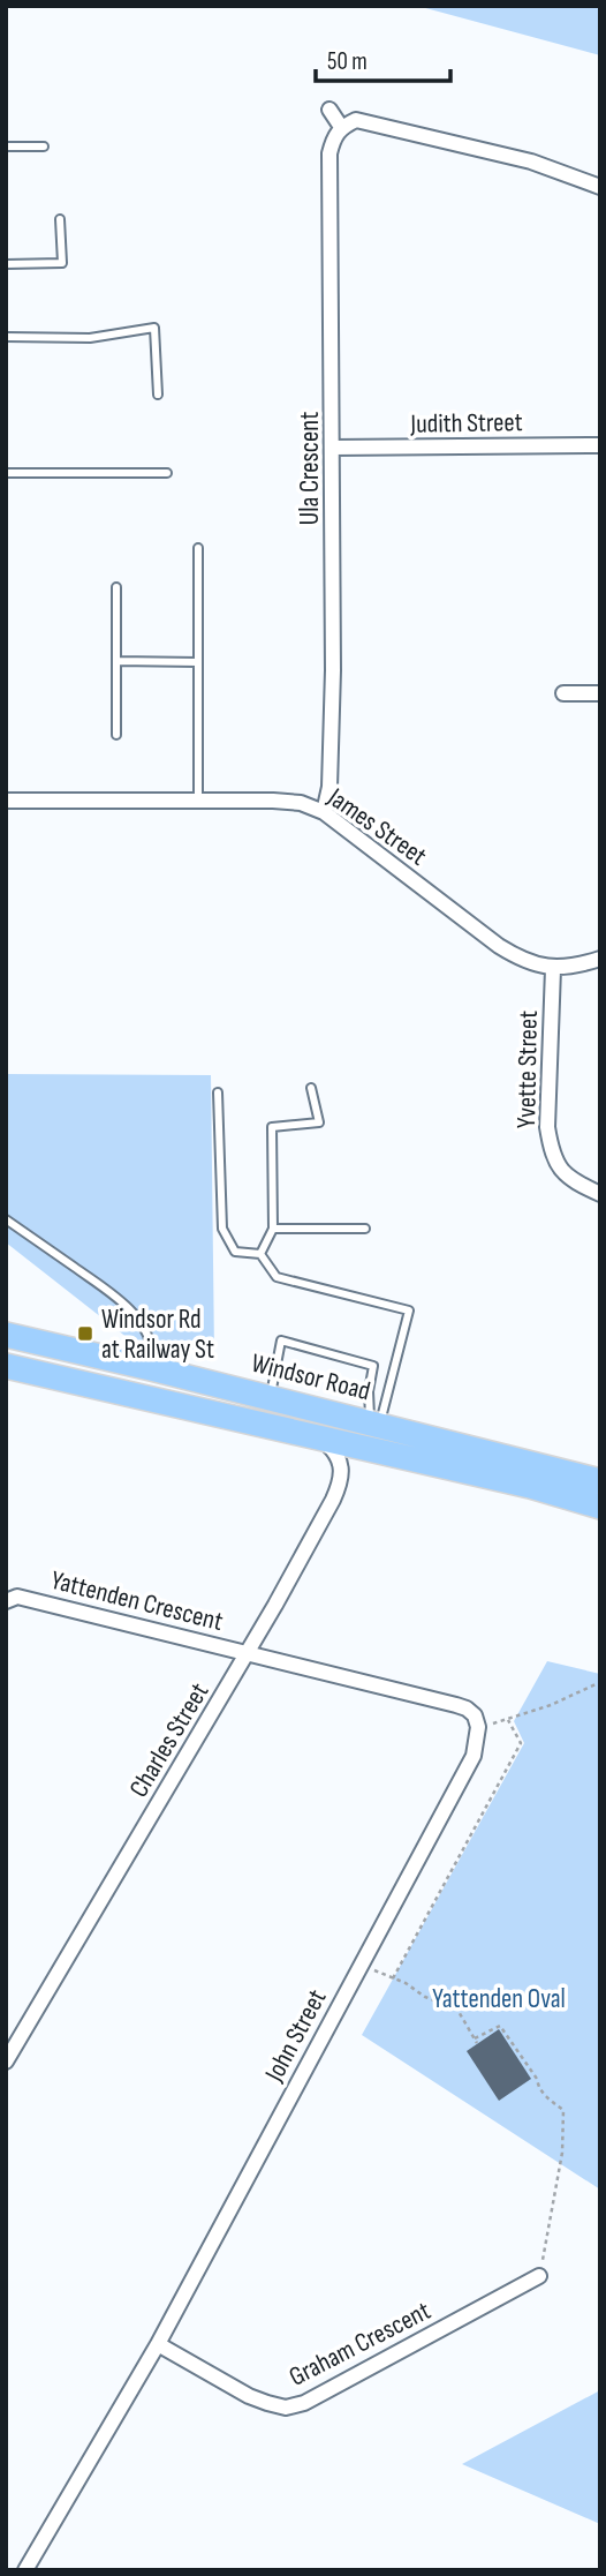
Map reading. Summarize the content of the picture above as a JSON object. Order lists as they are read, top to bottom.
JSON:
{
  "streets": {
    "main road": ["Windsor Road"],
    "street": [
      "Judith Street",
      "Ula Crescent",
      "James Street",
      "Yvette Street",
      "Yattenden Crescent",
      "Charles Street",
      "John Street",
      "Graham Crescent"
    ]
  },
  "crossings": [
    ["Judith Street", "Ula Crescent"],
    ["Ula Crescent", "James Street"],
    ["James Street", "Yvette Street"],
    ["Yattenden Crescent", "Charles Street"],
    ["John Street", "Graham Crescent"]
  ],
  "parks": ["Yattenden Oval"],
  "places": {
    "transit": ["Windsor Rd at Railway St"]
  },
  "scale_bar": "50 m"
}
